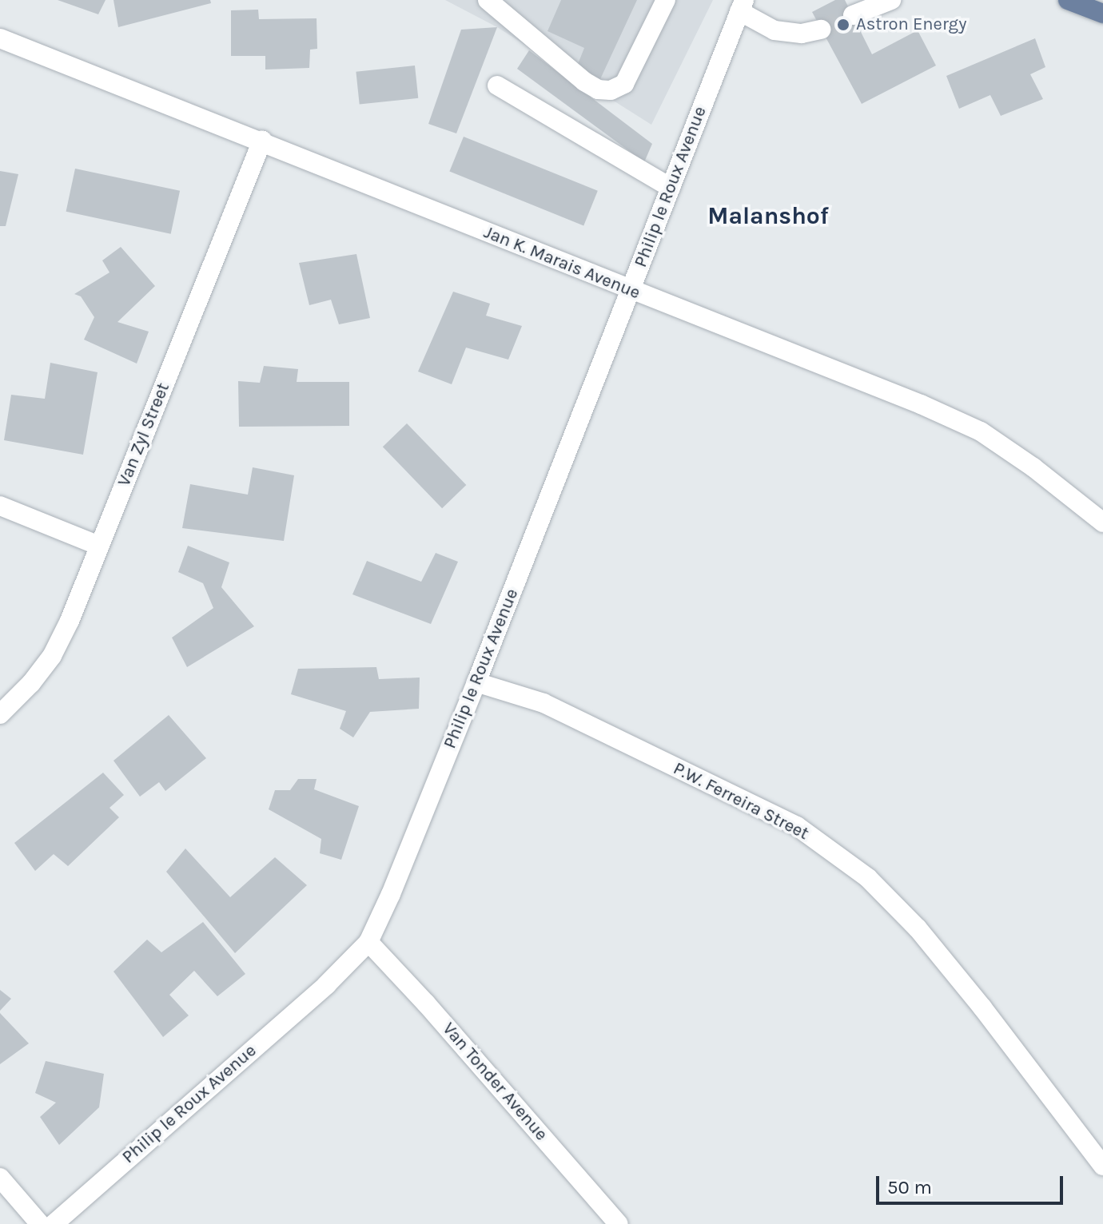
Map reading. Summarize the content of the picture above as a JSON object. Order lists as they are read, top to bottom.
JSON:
{
  "streets": {
    "street": [
      "Philip le Roux Avenue",
      "Jan K. Marais Avenue",
      "Van Zyl Street",
      "P.W. Ferreira Street",
      "Van Tonder Avenue"
    ]
  },
  "crossings": [
    ["Philip le Roux Avenue", "Jan K. Marais Avenue"],
    ["Philip le Roux Avenue", "P.W. Ferreira Street"],
    ["Philip le Roux Avenue", "Van Tonder Avenue"],
    ["Jan K. Marais Avenue", "Van Zyl Street"]
  ],
  "districts": ["Malanshof"],
  "places": ["Astron Energy"],
  "scale_bar": "50 m"
}
